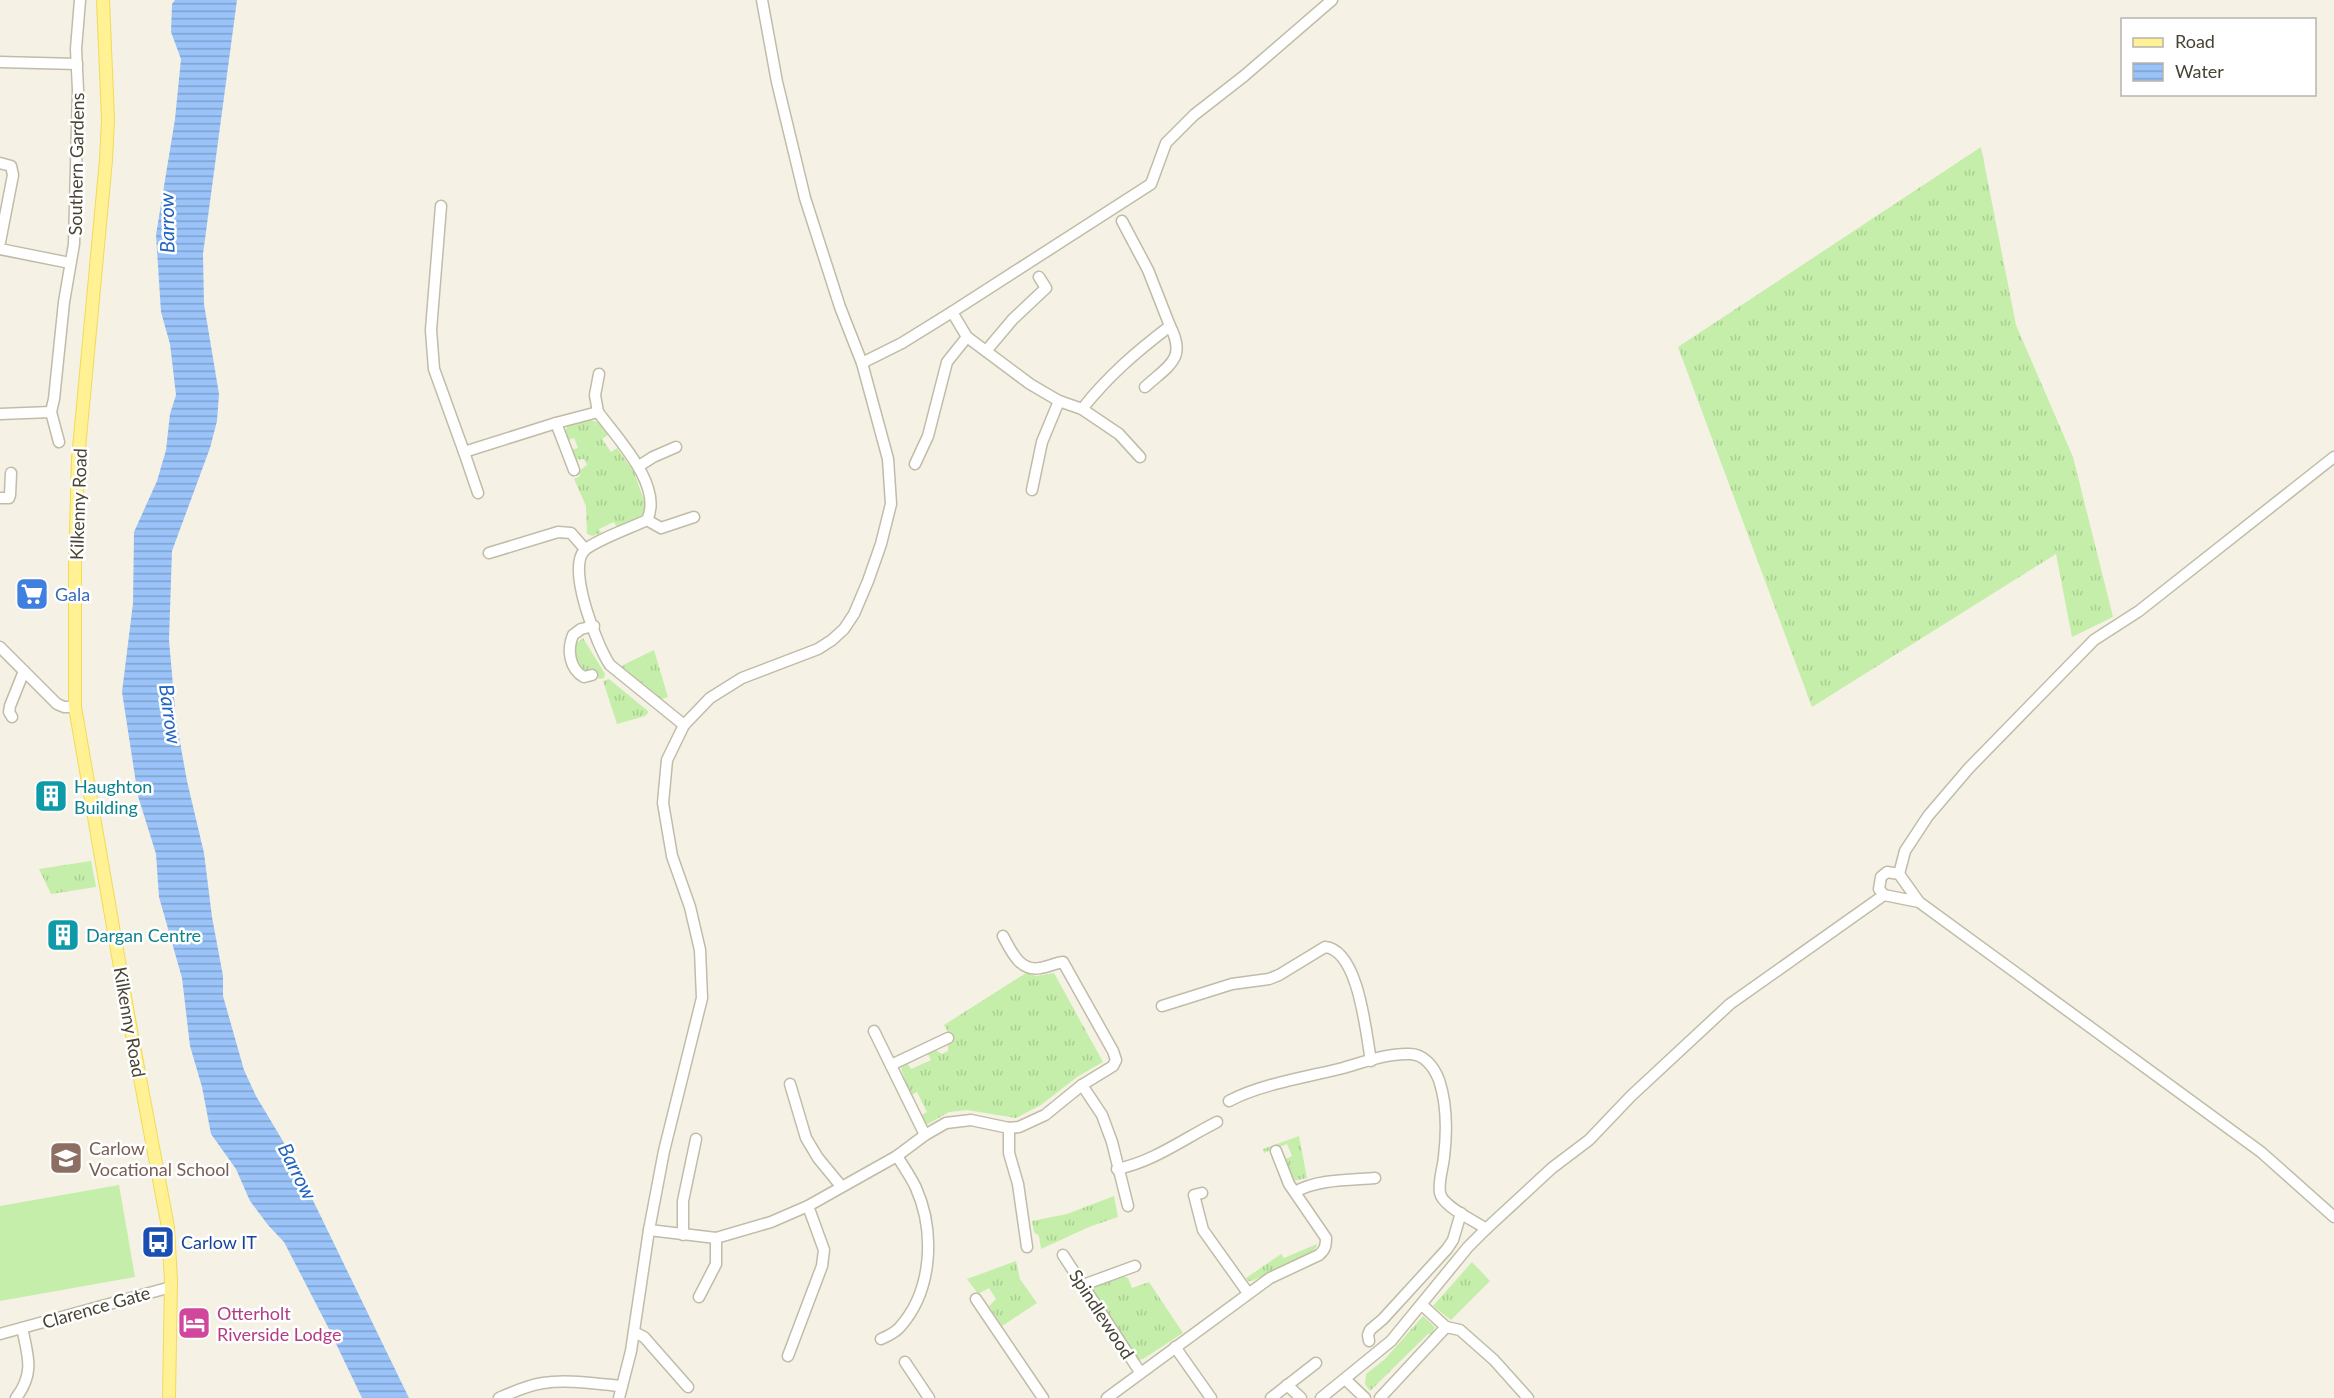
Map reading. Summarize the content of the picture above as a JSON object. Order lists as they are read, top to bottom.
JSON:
{
  "streets": {
    "main road": ["Kilkenny Road"],
    "street": ["Southern Gardens", "Clarence Gate", "Spindlewood"]
  },
  "crossings": [
    ["Kilkenny Road", "Clarence Gate"]
  ],
  "water": ["Barrow"],
  "places": {
    "supermarket": ["Gala"],
    "building": ["Haughton Building", "Dargan Centre"],
    "school or university": ["Carlow Vocational School"],
    "bus stop": ["Carlow IT"],
    "hotel": ["Otterholt Riverside Lodge"]
  },
  "legend": ["Road", "Water"]
}
